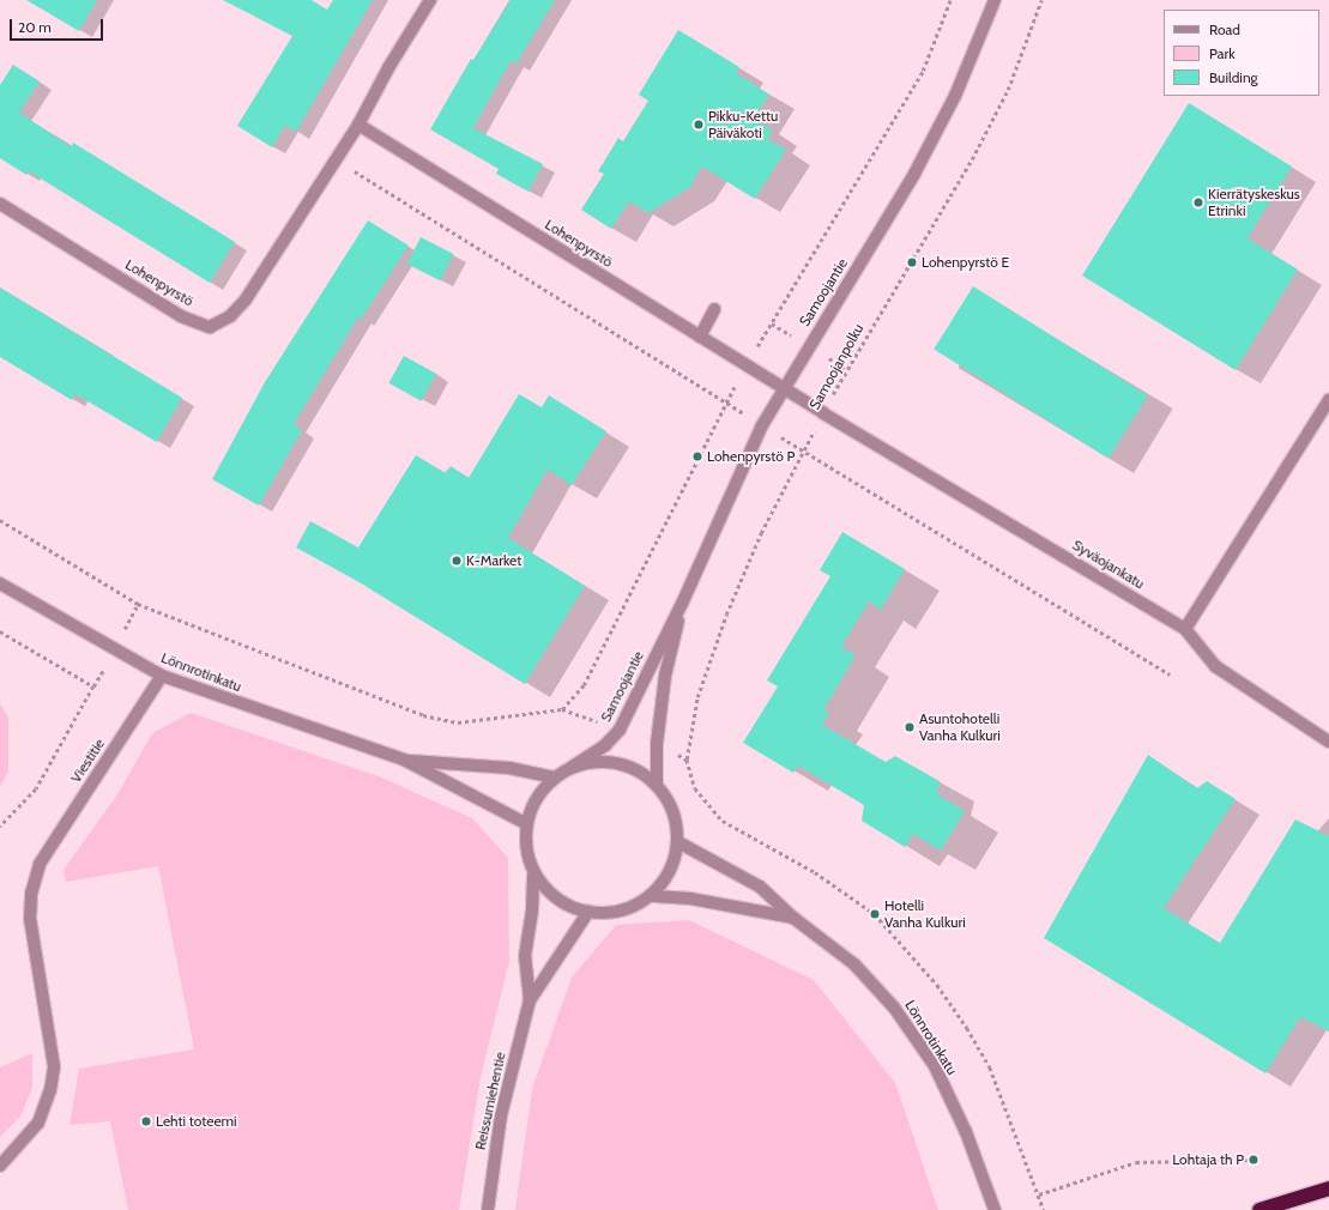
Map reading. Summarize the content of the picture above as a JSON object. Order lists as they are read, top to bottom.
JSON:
{
  "streets": {
    "street": [
      "Lohenpyrstö",
      "Samoojantie",
      "Syväojankatu",
      "Lönnrotinkatu",
      "Viestitie",
      "Reissumiehentie"
    ],
    "path": ["Samoojanpolku"]
  },
  "crossings": [
    ["Lohenpyrstö", "Samoojantie"],
    ["Lohenpyrstö", "Syväojankatu"],
    ["Samoojantie", "Syväojankatu"],
    ["Samoojantie", "Lönnrotinkatu"],
    ["Samoojantie", "Reissumiehentie"],
    ["Samoojanpolku", "Syväojankatu"],
    ["Lönnrotinkatu", "Viestitie"],
    ["Lönnrotinkatu", "Reissumiehentie"]
  ],
  "places": [
    "Pikku-Kettu Päiväkoti",
    "Kierrätyskeskus Etrinki",
    "Lohenpyrstö E",
    "Lohenpyrstö P",
    "K-Market",
    "Asuntohotelli Vanha Kulkuri",
    "Hotelli Vanha Kulkuri",
    "Lehti toteemi",
    "Lohtaja th P"
  ],
  "legend": ["Road", "Park", "Building"],
  "scale_bar": "20 m"
}
